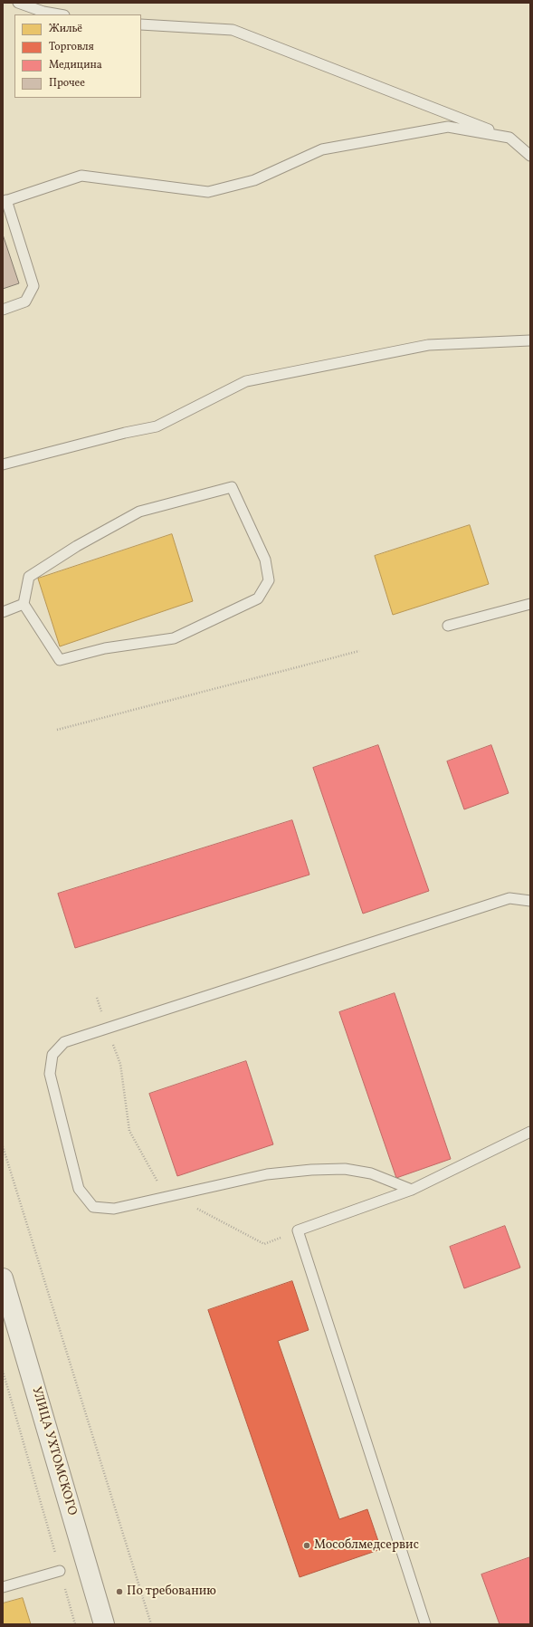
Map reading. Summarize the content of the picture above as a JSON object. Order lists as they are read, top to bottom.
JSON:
{
  "streets": {
    "street": ["УЛИЦА УХТОМСКОГО"]
  },
  "places": ["Мособлмедсервис", "По требованию"],
  "legend": [
    "Жильё",
    "Торговля",
    "Медицина",
    "Прочее"
  ]
}
